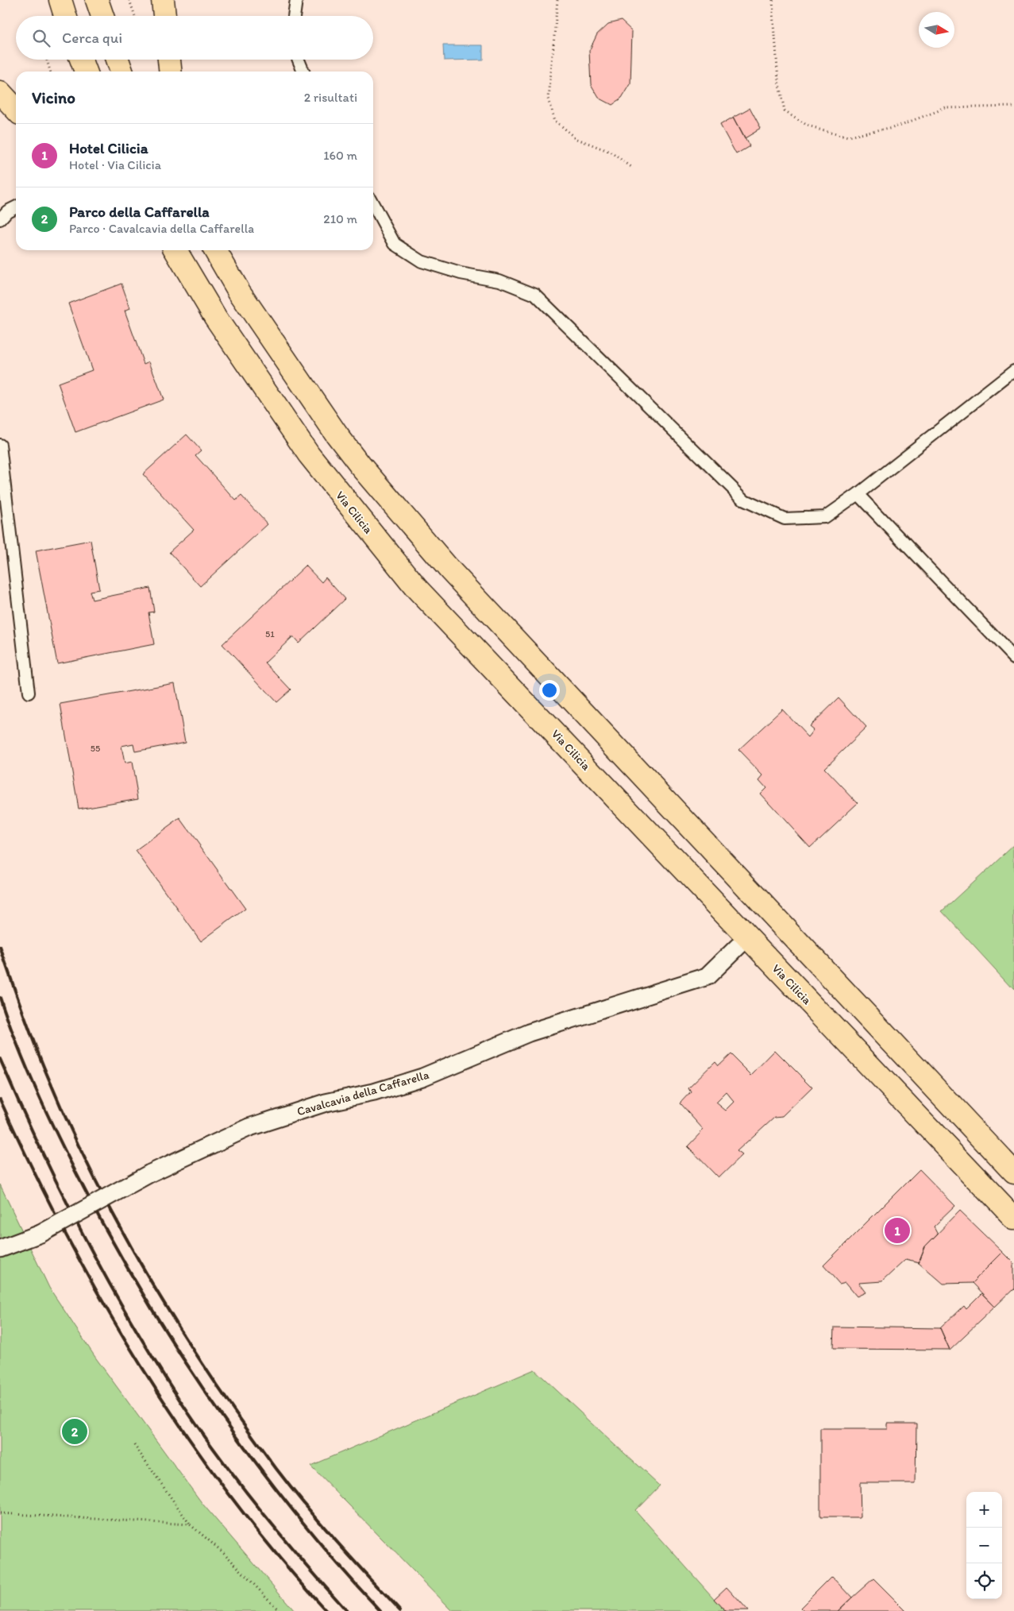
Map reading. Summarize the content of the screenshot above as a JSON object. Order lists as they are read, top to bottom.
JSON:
{
  "streets": {
    "main road": ["Via Cilicia"],
    "street": ["Cavalcavia della Caffarella"]
  },
  "crossings": [
    ["Via Cilicia", "Cavalcavia della Caffarella"]
  ],
  "house_numbers": ["51", "55"],
  "north": "right",
  "page": {
    "search": "Cerca qui",
    "heading": ["Vicino", "2 risultati"],
    "list": [
      {
        "mark": "1",
        "name": "Hotel Cilicia",
        "note": "Hotel · Via Cilicia",
        "value": "160 m"
      },
      {
        "mark": "2",
        "name": "Parco della Caffarella",
        "note": "Parco · Cavalcavia della Caffarella",
        "value": "210 m"
      }
    ],
    "pins": ["1", "2"],
    "map_buttons": ["+", "−"]
  }
}
